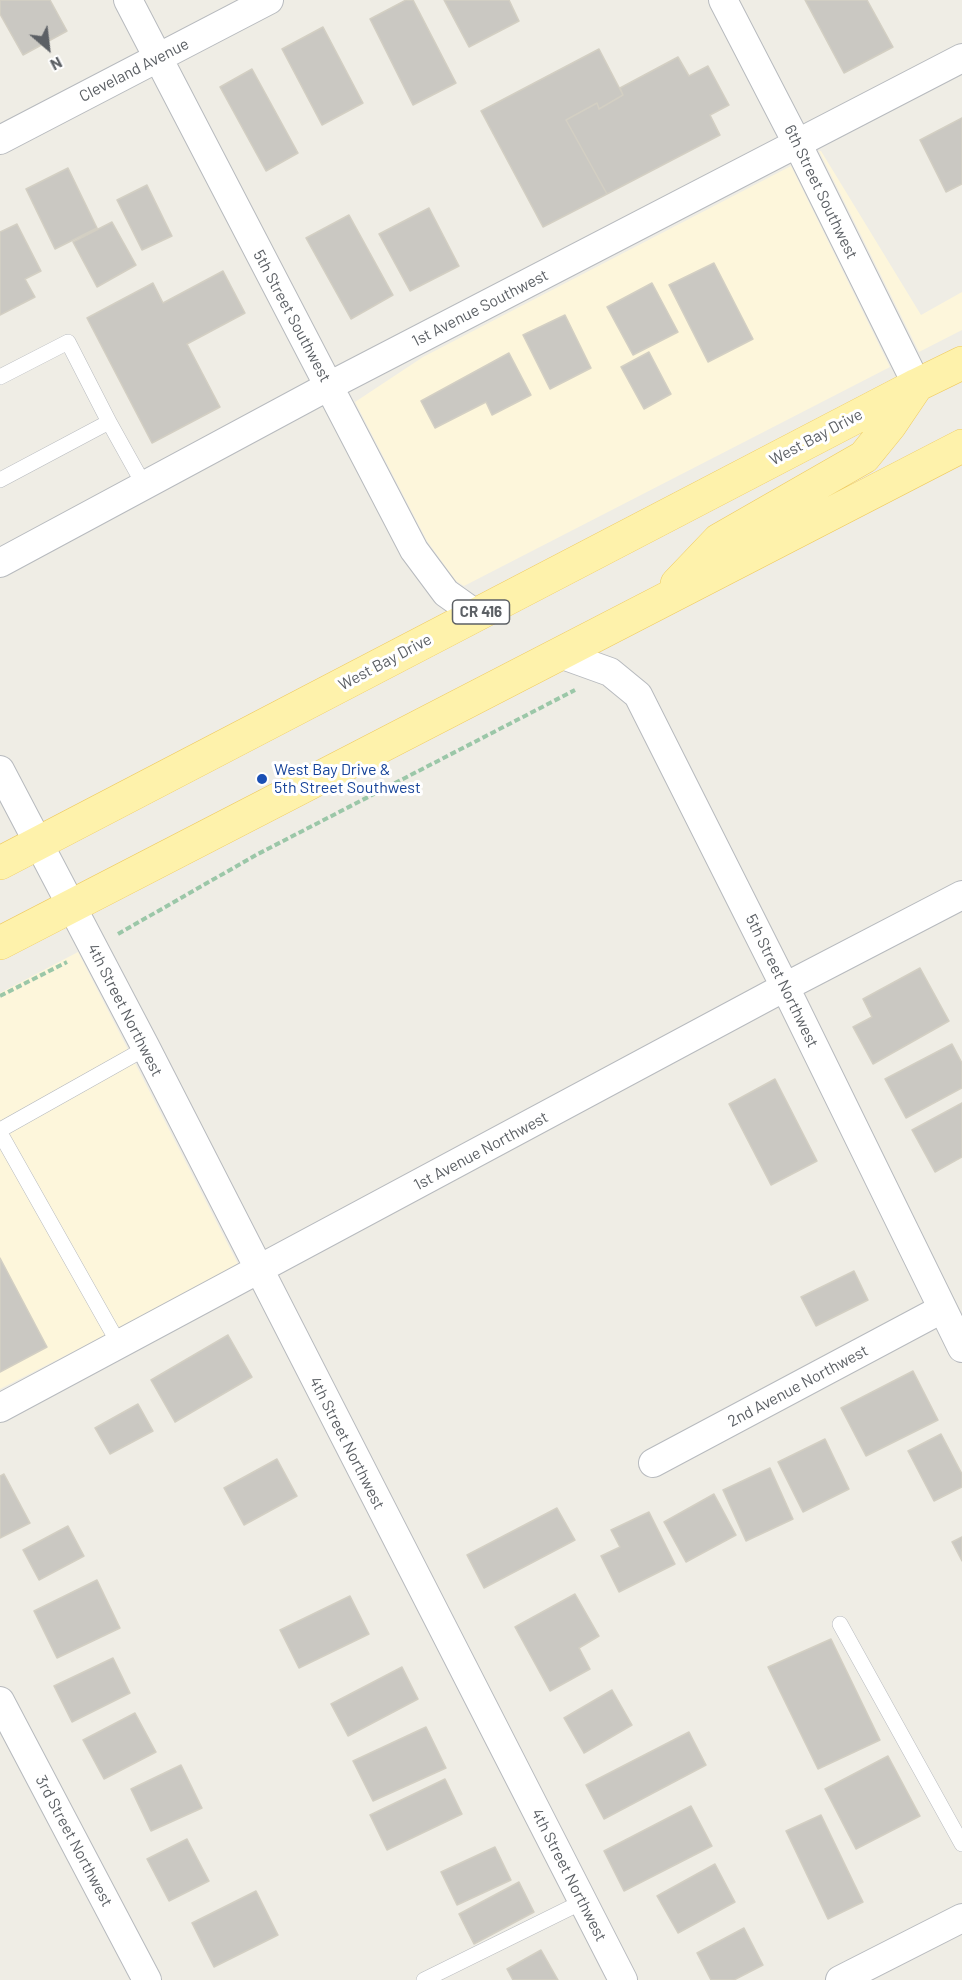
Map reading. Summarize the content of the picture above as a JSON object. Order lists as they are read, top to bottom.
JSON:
{
  "streets": {
    "main road": ["West Bay Drive", "CR 416"],
    "street": [
      "Cleveland Avenue",
      "6th Street Southwest",
      "1st Avenue Southwest",
      "5th Street Southwest",
      "5th Street Northwest",
      "4th Street Northwest",
      "1st Avenue Northwest",
      "2nd Avenue Northwest",
      "3rd Street Northwest"
    ]
  },
  "crossings": [
    ["Cleveland Avenue", "5th Street Southwest"],
    ["6th Street Southwest", "1st Avenue Southwest"],
    ["6th Street Southwest", "West Bay Drive"],
    ["1st Avenue Southwest", "5th Street Southwest"],
    ["5th Street Southwest", "West Bay Drive"],
    ["West Bay Drive", "4th Street Northwest"],
    ["5th Street Northwest", "1st Avenue Northwest"],
    ["5th Street Northwest", "2nd Avenue Northwest"],
    ["4th Street Northwest", "1st Avenue Northwest"]
  ],
  "places": ["West Bay Drive & 5th Street Southwest"],
  "north": "bottom right"
}
